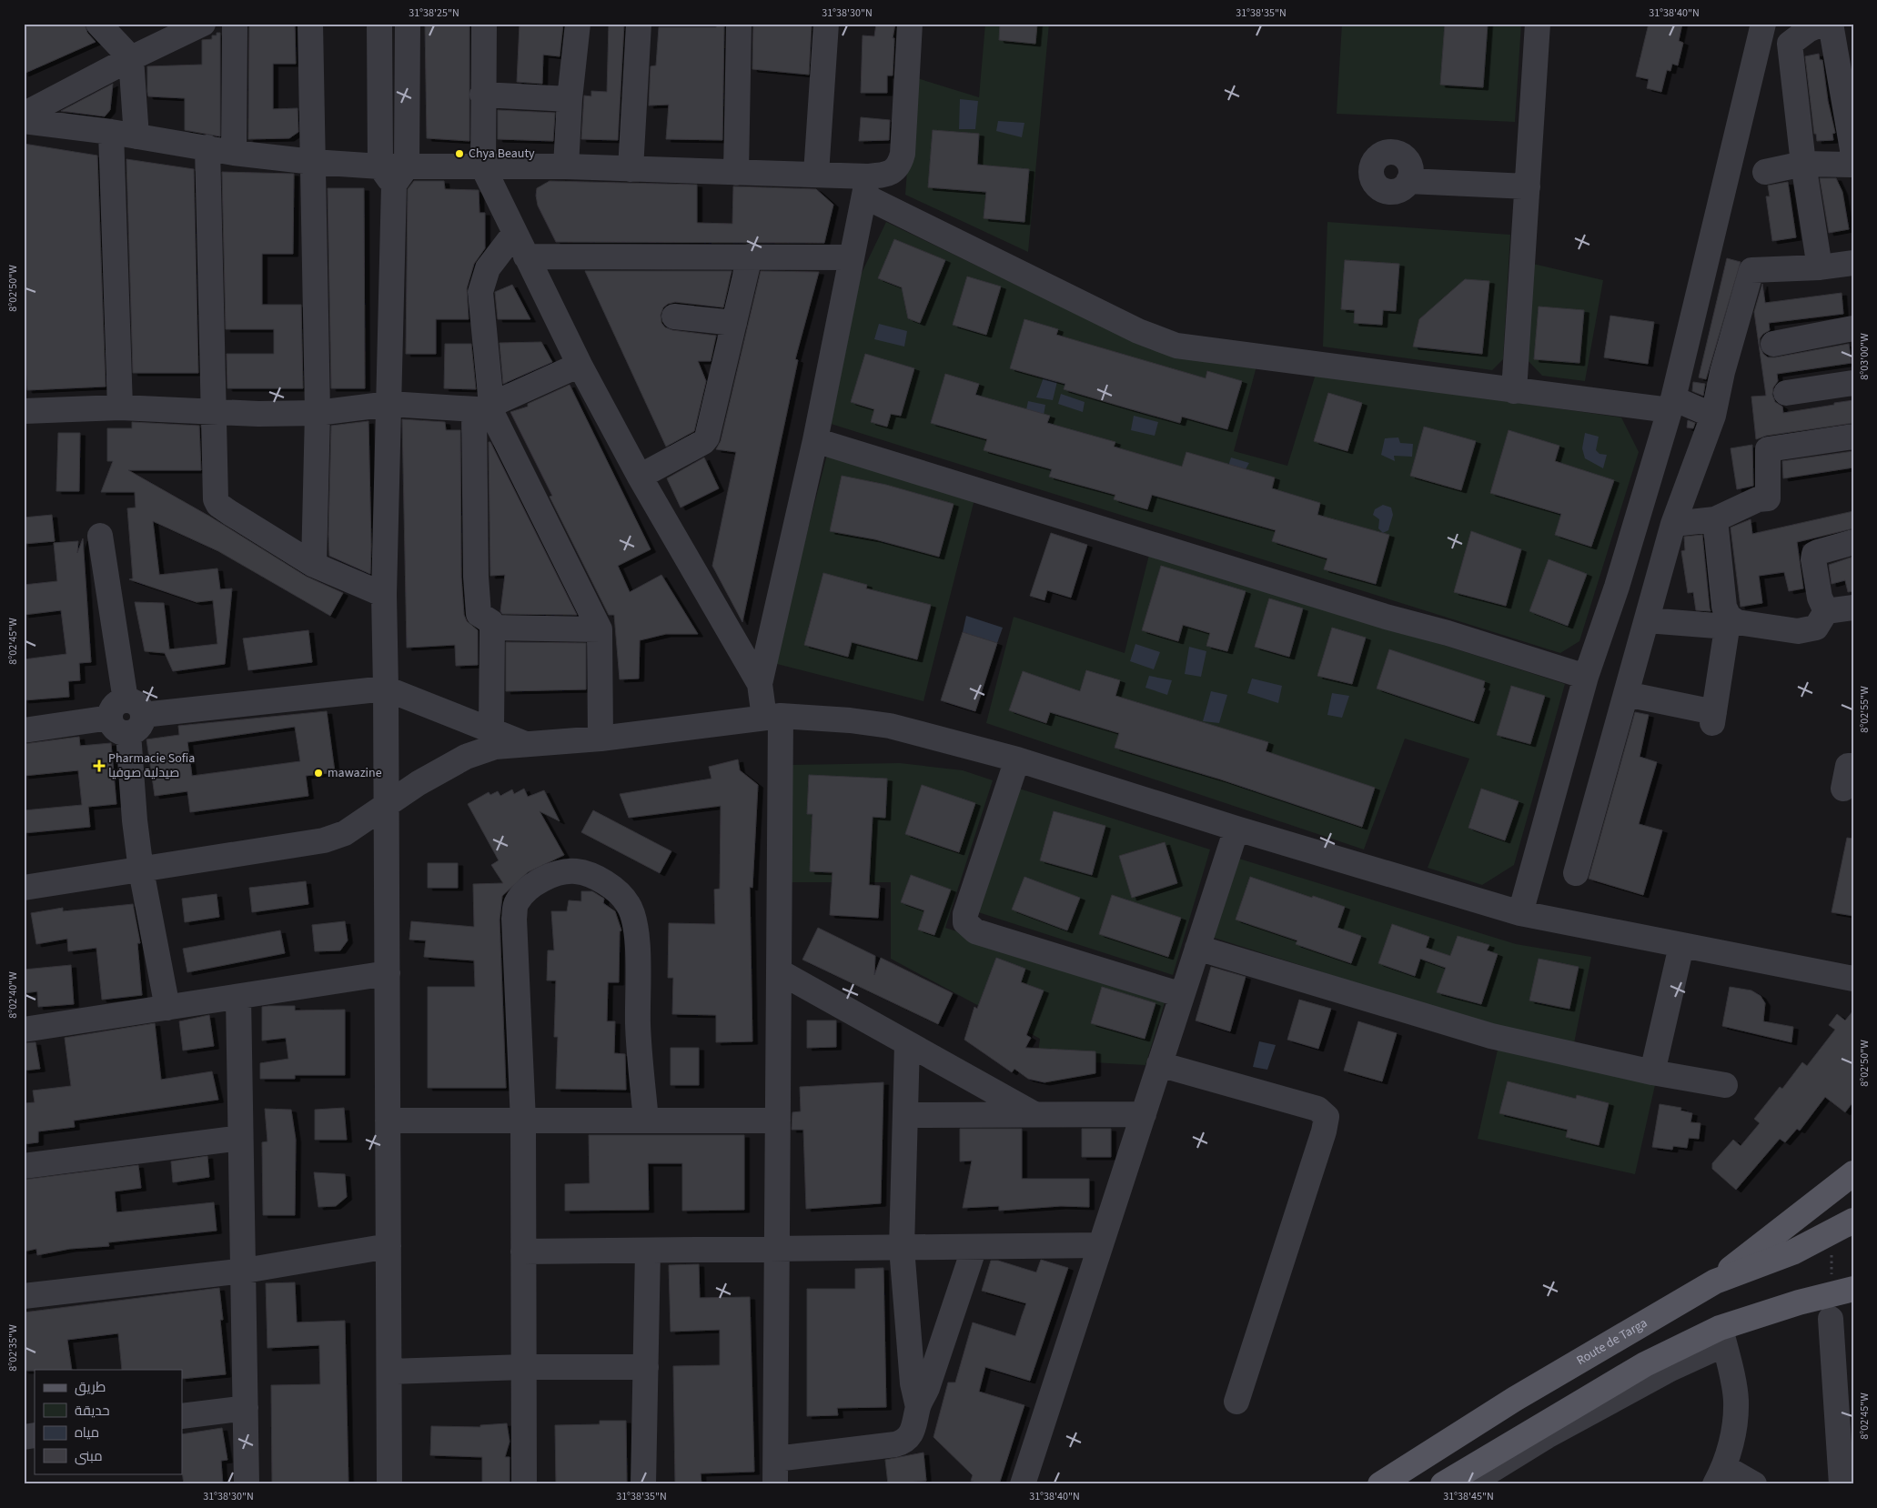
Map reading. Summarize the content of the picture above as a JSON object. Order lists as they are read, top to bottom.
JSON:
{
  "streets": {
    "main road": ["Route de Targa"]
  },
  "places": {
    "other": ["Chya Beauty", "mawazine"],
    "health": ["Pharmacie Sofia صيدلية صوفيا"]
  },
  "legend": [
    "طريق",
    "حديقة",
    "مياه",
    "مبنى"
  ],
  "coordinates": [
    "31°38'25\"N",
    "31°38'30\"N",
    "31°38'35\"N",
    "31°38'40\"N",
    "8°02'50\"W",
    "8°03'00\"W",
    "8°02'45\"W",
    "8°02'55\"W",
    "8°02'40\"W",
    "8°02'35\"W",
    "31°38'45\"N"
  ]
}
